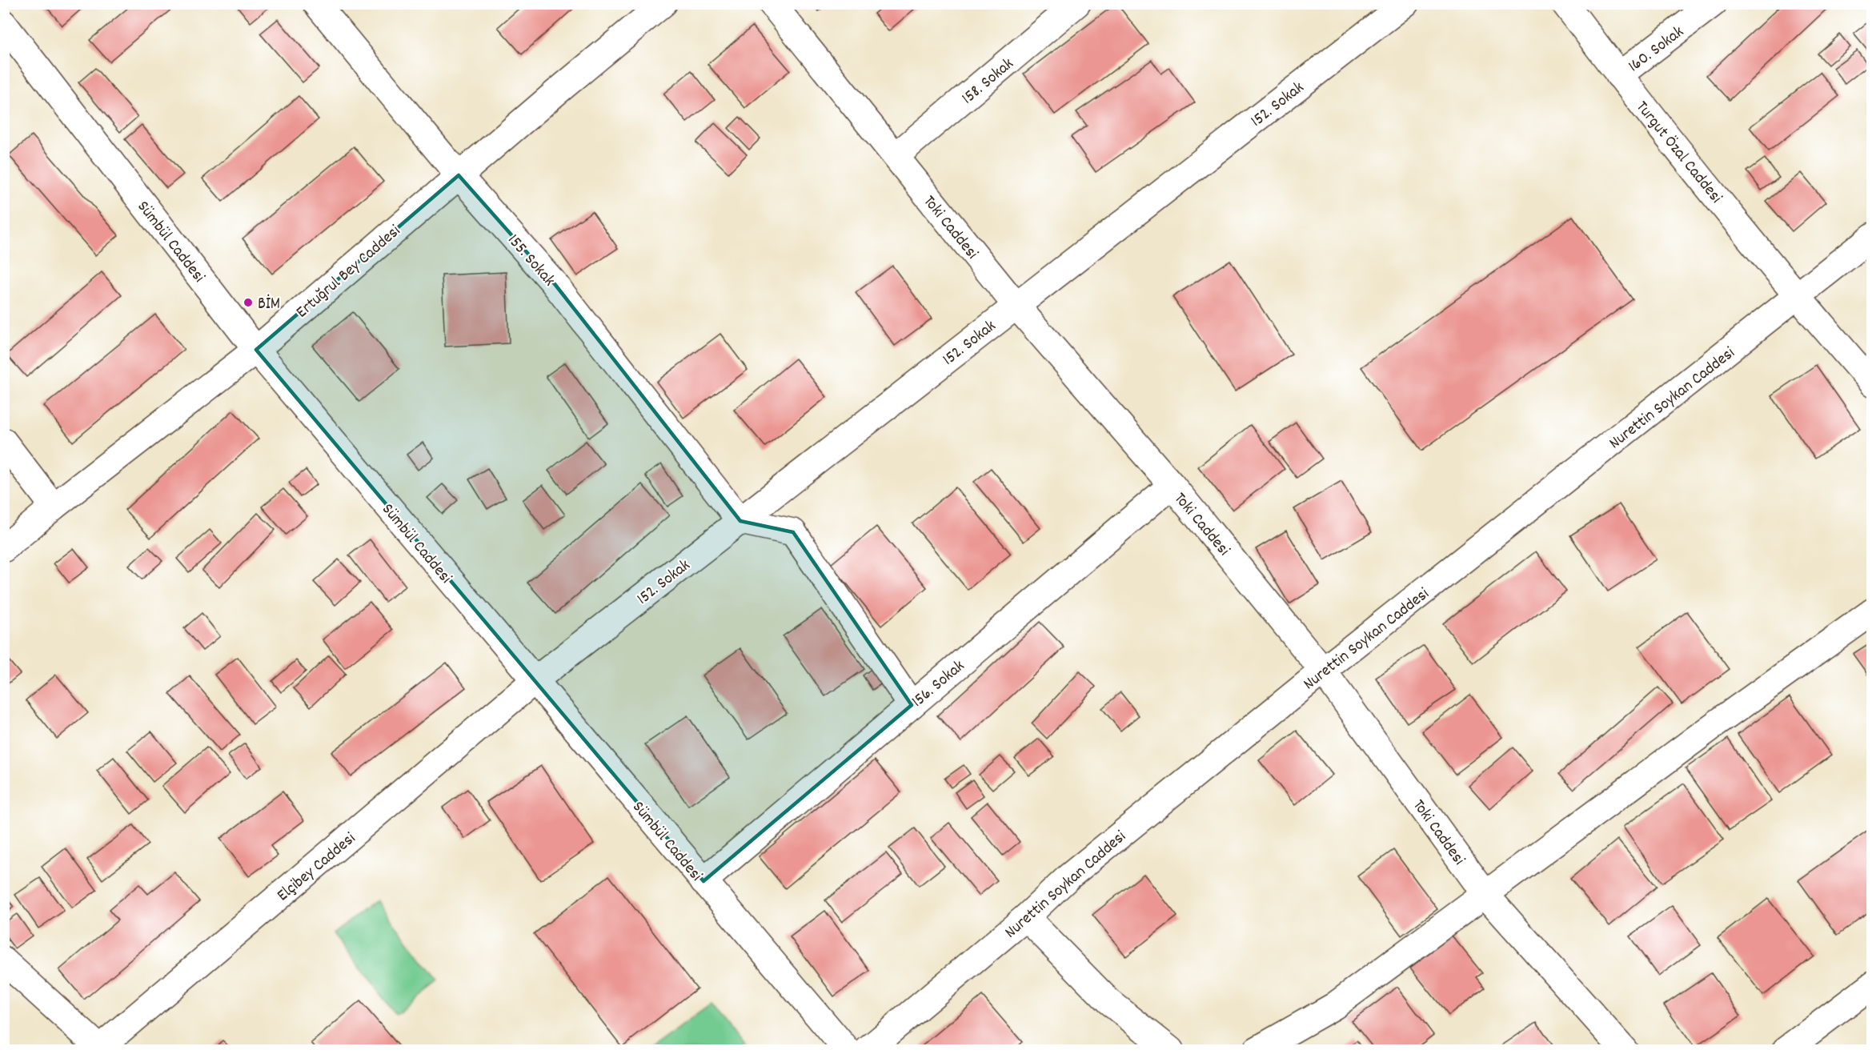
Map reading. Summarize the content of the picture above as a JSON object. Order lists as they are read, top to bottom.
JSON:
{
  "streets": {
    "street": [
      "160. Sokak",
      "158. Sokak",
      "152. Sokak",
      "Turgut Özal Caddesi",
      "Toki Caddesi",
      "Sümbül Caddesi",
      "155. Sokak",
      "Ertuğrul Bey Caddesi",
      "Nurettin Soykan Caddesi",
      "156. Sokak",
      "Elçibey Caddesi"
    ]
  },
  "crossings": [
    ["160. Sokak", "Turgut Özal Caddesi"],
    ["158. Sokak", "Toki Caddesi"],
    ["152. Sokak", "Toki Caddesi"],
    ["152. Sokak", "Sümbül Caddesi"],
    ["152. Sokak", "155. Sokak"],
    ["152. Sokak", "Elçibey Caddesi"],
    ["Turgut Özal Caddesi", "Nurettin Soykan Caddesi"],
    ["Toki Caddesi", "Nurettin Soykan Caddesi"],
    ["Toki Caddesi", "156. Sokak"],
    ["Sümbül Caddesi", "Ertuğrul Bey Caddesi"],
    ["Sümbül Caddesi", "156. Sokak"],
    ["Sümbül Caddesi", "Elçibey Caddesi"],
    ["155. Sokak", "Ertuğrul Bey Caddesi"]
  ],
  "places": ["BİM"]
}
